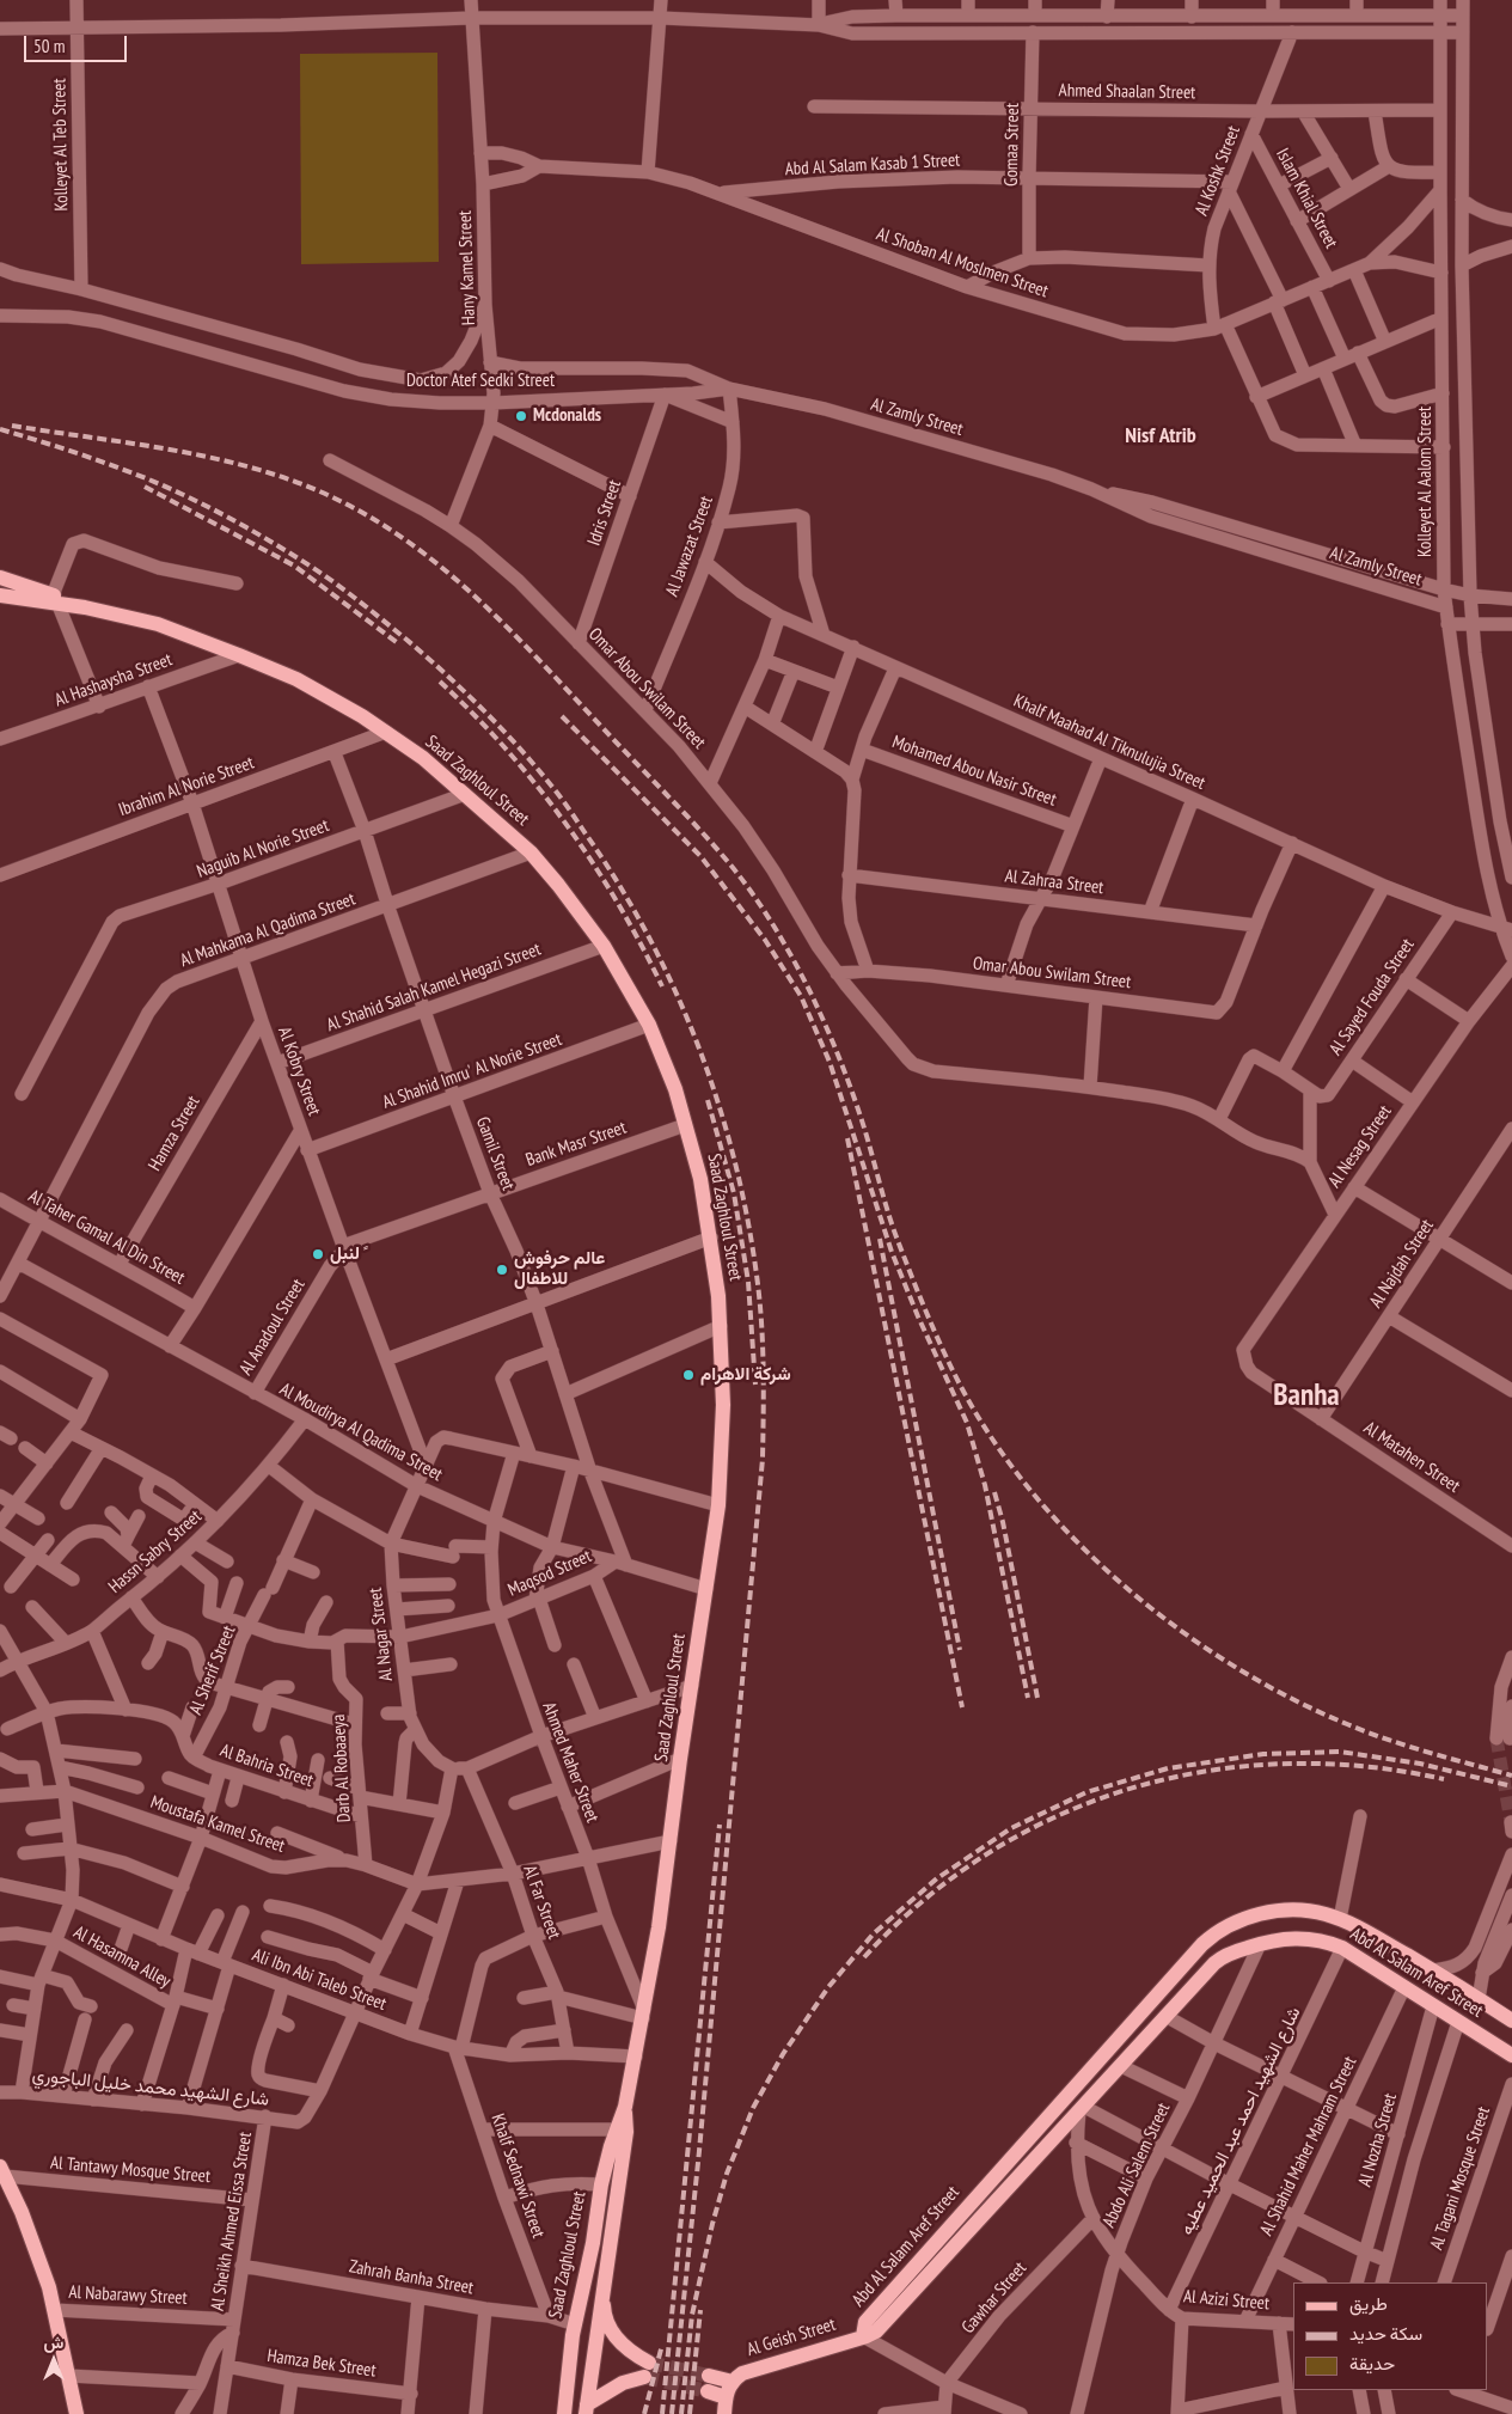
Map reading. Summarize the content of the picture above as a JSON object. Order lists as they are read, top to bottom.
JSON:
{
  "streets": {
    "main road": ["Saad Zaghloul Street", "Abd Al Salam Aref Street", "Al Geish Street"],
    "street": [
      "Ahmed Shaalan Street",
      "Kolleyet Al Teb Street",
      "Gomaa Street",
      "Abd Al Salam Kasab 1 Street",
      "Al Koshk Street",
      "Islam Khial Street",
      "Al Shoban Al Moslmen Street",
      "Hany Kamel Street",
      "Doctor Atef Sedki Street",
      "Al Zamly Street",
      "Kolleyet Al Aalom Street",
      "Idris Street",
      "Al Jawazat Street",
      "Al Hashaysha Street",
      "Omar Abou Swilam Street",
      "Khalf Maahad Al Tiknulujia Street",
      "Mohamed Abou Nasir Street",
      "Ibrahim Al Norie Street",
      "Naguib Al Norie Street",
      "Al Zahraa Street",
      "Al Mahkama Al Qadima Street",
      "Al Shahid Salah Kamel Hegazi Street",
      "Al Sayed Fouda Street",
      "Al Kobry Street",
      "Al Shahid Imru' Al Norie Street",
      "Hamza Street",
      "Bank Masr Street",
      "Al Nesag Street",
      "Gamil Street",
      "Al Taher Gamal Al Din Street",
      "Al Najdah Street",
      "Al Anadoul Street",
      "Al Moudirya Al Qadima Street",
      "Al Matahen Street",
      "Hassn Sabry Street",
      "Maqsod Street",
      "Al Nagar Street",
      "Al Sherif Street",
      "Ahmed Maher Street",
      "Al Bahria Street",
      "Darb Al Robaaeya",
      "Moustafa Kamel Street",
      "Al Far Street",
      "Al Hasamna Alley",
      "Ali Ibn Abi Taleb Street",
      "شارع الشهيد محمد خليل الباجوري",
      "شارع الشهيد احمد عبد الحميد عطيه",
      "Al Nozha Street",
      "Al Shahid Maher Mahram Street",
      "Abdo Ali Salem Street",
      "Al Tantawy Mosque Street",
      "Khalf Sednawi Street",
      "Al Tagani Mosque Street",
      "Al Sheikh Ahmed Eissa Street",
      "Zahrah Banha Street",
      "Al Nabarawy Street",
      "Gawhar Street",
      "Al Azizi Street",
      "Hamza Bek Street"
    ]
  },
  "crossings": [
    ["Ahmed Shaalan Street", "Gomaa Street"],
    ["Ahmed Shaalan Street", "Al Koshk Street"],
    ["Ahmed Shaalan Street", "Kolleyet Al Aalom Street"],
    ["Kolleyet Al Teb Street", "Doctor Atef Sedki Street"],
    ["Gomaa Street", "Abd Al Salam Kasab 1 Street"],
    ["Abd Al Salam Kasab 1 Street", "Al Koshk Street"],
    ["Abd Al Salam Kasab 1 Street", "Al Shoban Al Moslmen Street"],
    ["Al Koshk Street", "Islam Khial Street"],
    ["Al Koshk Street", "Al Shoban Al Moslmen Street"],
    ["Al Koshk Street", "Kolleyet Al Aalom Street"],
    ["Islam Khial Street", "Al Shoban Al Moslmen Street"],
    ["Al Shoban Al Moslmen Street", "Hany Kamel Street"],
    ["Al Shoban Al Moslmen Street", "Kolleyet Al Aalom Street"],
    ["Hany Kamel Street", "Doctor Atef Sedki Street"],
    ["Hany Kamel Street", "Omar Abou Swilam Street"],
    ["Doctor Atef Sedki Street", "Al Zamly Street"],
    ["Doctor Atef Sedki Street", "Idris Street"],
    ["Doctor Atef Sedki Street", "Al Jawazat Street"],
    ["Al Zamly Street", "Kolleyet Al Aalom Street"],
    ["Al Zamly Street", "Al Jawazat Street"],
    ["Kolleyet Al Aalom Street", "Khalf Maahad Al Tiknulujia Street"],
    ["Idris Street", "Omar Abou Swilam Street"],
    ["Al Jawazat Street", "Omar Abou Swilam Street"],
    ["Al Jawazat Street", "Khalf Maahad Al Tiknulujia Street"],
    ["Al Hashaysha Street", "Saad Zaghloul Street"],
    ["Al Hashaysha Street", "Al Kobry Street"],
    ["Omar Abou Swilam Street", "Al Zahraa Street"],
    ["Khalf Maahad Al Tiknulujia Street", "Al Sayed Fouda Street"],
    ["Saad Zaghloul Street", "Ibrahim Al Norie Street"],
    ["Saad Zaghloul Street", "Naguib Al Norie Street"],
    ["Saad Zaghloul Street", "Al Mahkama Al Qadima Street"],
    ["Saad Zaghloul Street", "Al Shahid Salah Kamel Hegazi Street"],
    ["Saad Zaghloul Street", "Al Shahid Imru' Al Norie Street"],
    ["Saad Zaghloul Street", "Bank Masr Street"],
    ["Saad Zaghloul Street", "Al Moudirya Al Qadima Street"],
    ["Saad Zaghloul Street", "Ahmed Maher Street"],
    ["Saad Zaghloul Street", "Moustafa Kamel Street"],
    ["Saad Zaghloul Street", "Ali Ibn Abi Taleb Street"],
    ["Saad Zaghloul Street", "Zahrah Banha Street"],
    ["Ibrahim Al Norie Street", "Al Kobry Street"],
    ["Ibrahim Al Norie Street", "Gamil Street"],
    ["Naguib Al Norie Street", "Al Kobry Street"],
    ["Naguib Al Norie Street", "Gamil Street"],
    ["Al Mahkama Al Qadima Street", "Al Kobry Street"],
    ["Al Mahkama Al Qadima Street", "Gamil Street"],
    ["Al Mahkama Al Qadima Street", "Al Taher Gamal Al Din Street"],
    ["Al Mahkama Al Qadima Street", "Al Moudirya Al Qadima Street"],
    ["Al Shahid Salah Kamel Hegazi Street", "Al Kobry Street"],
    ["Al Shahid Salah Kamel Hegazi Street", "Gamil Street"],
    ["Al Kobry Street", "Al Shahid Imru' Al Norie Street"],
    ["Al Kobry Street", "Hamza Street"],
    ["Al Kobry Street", "Bank Masr Street"],
    ["Al Kobry Street", "Al Anadoul Street"],
    ["Al Kobry Street", "Al Nagar Street"],
    ["Al Shahid Imru' Al Norie Street", "Gamil Street"],
    ["Hamza Street", "Al Taher Gamal Al Din Street"],
    ["Bank Masr Street", "Gamil Street"],
    ["Bank Masr Street", "Al Anadoul Street"],
    ["Al Nesag Street", "Al Matahen Street"],
    ["Gamil Street", "Al Moudirya Al Qadima Street"],
    ["Gamil Street", "Maqsod Street"],
    ["Al Najdah Street", "Al Matahen Street"],
    ["Al Anadoul Street", "Al Moudirya Al Qadima Street"],
    ["Al Moudirya Al Qadima Street", "Hassn Sabry Street"],
    ["Al Moudirya Al Qadima Street", "Maqsod Street"],
    ["Al Moudirya Al Qadima Street", "Al Nagar Street"],
    ["Al Moudirya Al Qadima Street", "Ahmed Maher Street"],
    ["Maqsod Street", "Al Nagar Street"],
    ["Maqsod Street", "Al Sherif Street"],
    ["Maqsod Street", "Ahmed Maher Street"],
    ["Maqsod Street", "Darb Al Robaaeya"],
    ["Al Nagar Street", "Ahmed Maher Street"],
    ["Al Sherif Street", "Al Bahria Street"],
    ["Ahmed Maher Street", "Moustafa Kamel Street"],
    ["Al Bahria Street", "Darb Al Robaaeya"],
    ["Darb Al Robaaeya", "Moustafa Kamel Street"],
    ["Moustafa Kamel Street", "Al Far Street"],
    ["Al Far Street", "Ali Ibn Abi Taleb Street"],
    ["Abd Al Salam Aref Street", "شارع الشهيد احمد عبد الحميد عطيه"],
    ["Abd Al Salam Aref Street", "Al Nozha Street"],
    ["Abd Al Salam Aref Street", "Al Shahid Maher Mahram Street"],
    ["Abd Al Salam Aref Street", "Abdo Ali Salem Street"],
    ["Abd Al Salam Aref Street", "Al Azizi Street"],
    ["Abd Al Salam Aref Street", "Al Geish Street"],
    ["Ali Ibn Abi Taleb Street", "Khalf Sednawi Street"],
    ["شارع الشهيد محمد خليل الباجوري", "Al Sheikh Ahmed Eissa Street"],
    ["شارع الشهيد احمد عبد الحميد عطيه", "Al Azizi Street"],
    ["Al Shahid Maher Mahram Street", "Al Azizi Street"],
    ["Abdo Ali Salem Street", "Al Azizi Street"],
    ["Al Tantawy Mosque Street", "Al Sheikh Ahmed Eissa Street"],
    ["Khalf Sednawi Street", "Zahrah Banha Street"],
    ["Al Sheikh Ahmed Eissa Street", "Zahrah Banha Street"],
    ["Al Sheikh Ahmed Eissa Street", "Al Nabarawy Street"],
    ["Al Sheikh Ahmed Eissa Street", "Hamza Bek Street"],
    ["Gawhar Street", "Al Azizi Street"]
  ],
  "districts": ["Nisf Atrib", "Banha"],
  "places": [
    "Mcdonalds",
    "لنبل ً",
    "عالم حرفوش للاطفال",
    "شركة الاهرام"
  ],
  "legend": ["طريق", "سكة حديد", "حديقة"],
  "scale_bar": "50 m",
  "north": "top"
}
